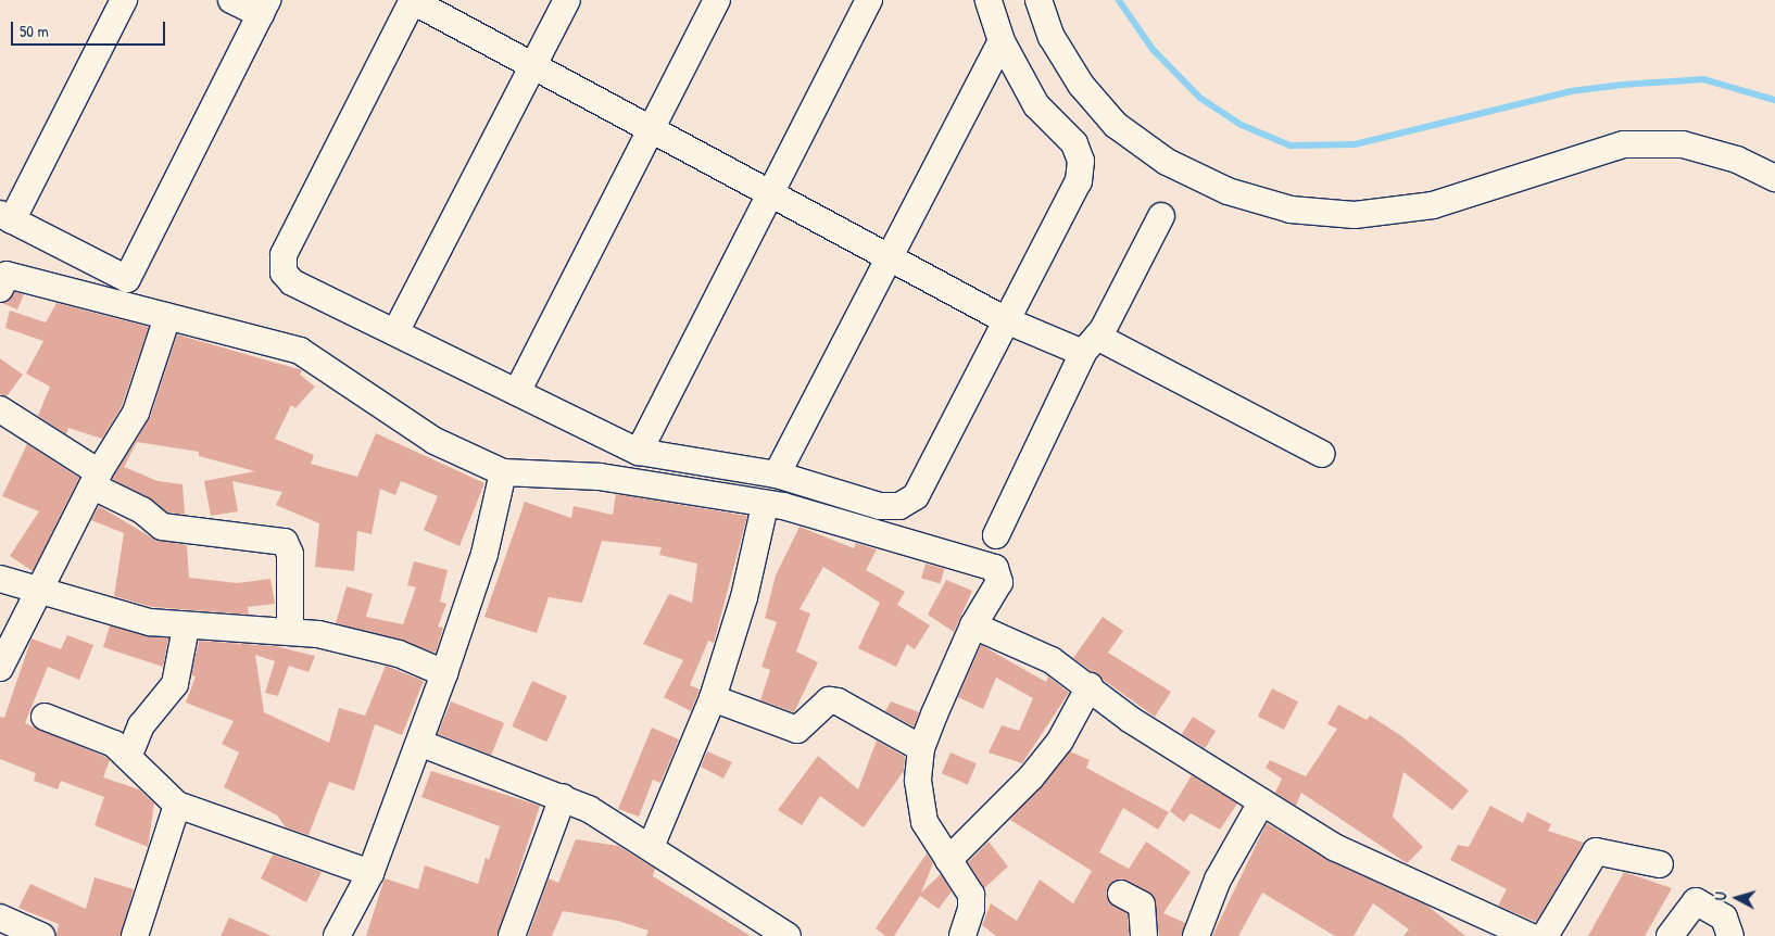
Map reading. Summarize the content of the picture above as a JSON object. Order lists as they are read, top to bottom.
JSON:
{
  "scale_bar": "50 m",
  "north": "left"
}
